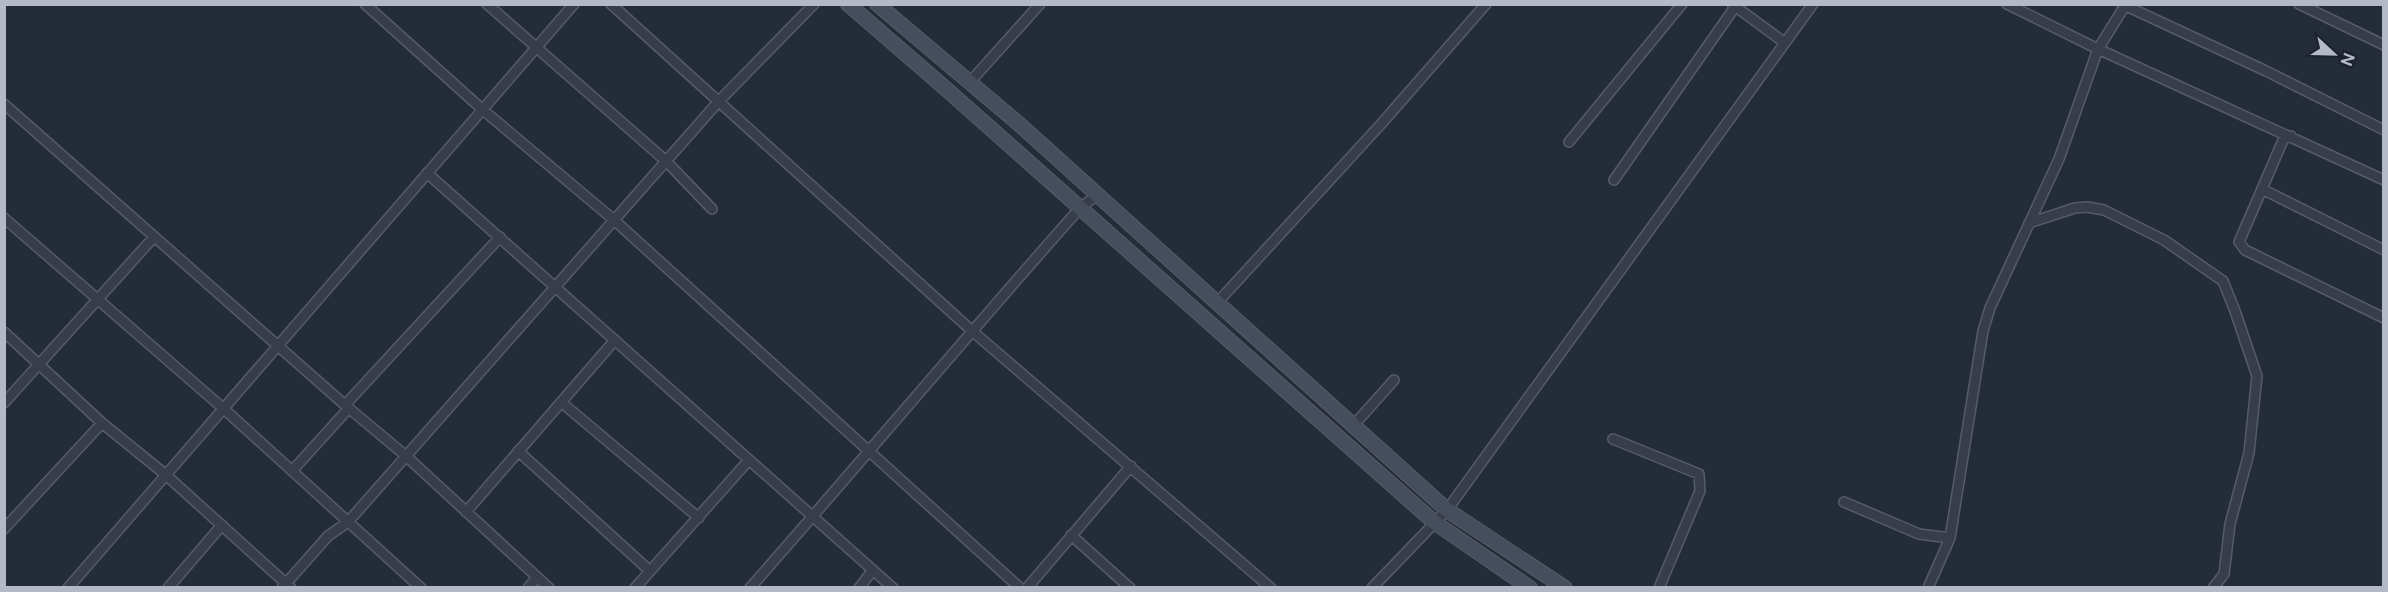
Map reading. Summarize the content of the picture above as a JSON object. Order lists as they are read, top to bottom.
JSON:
{
  "north": "right"
}
